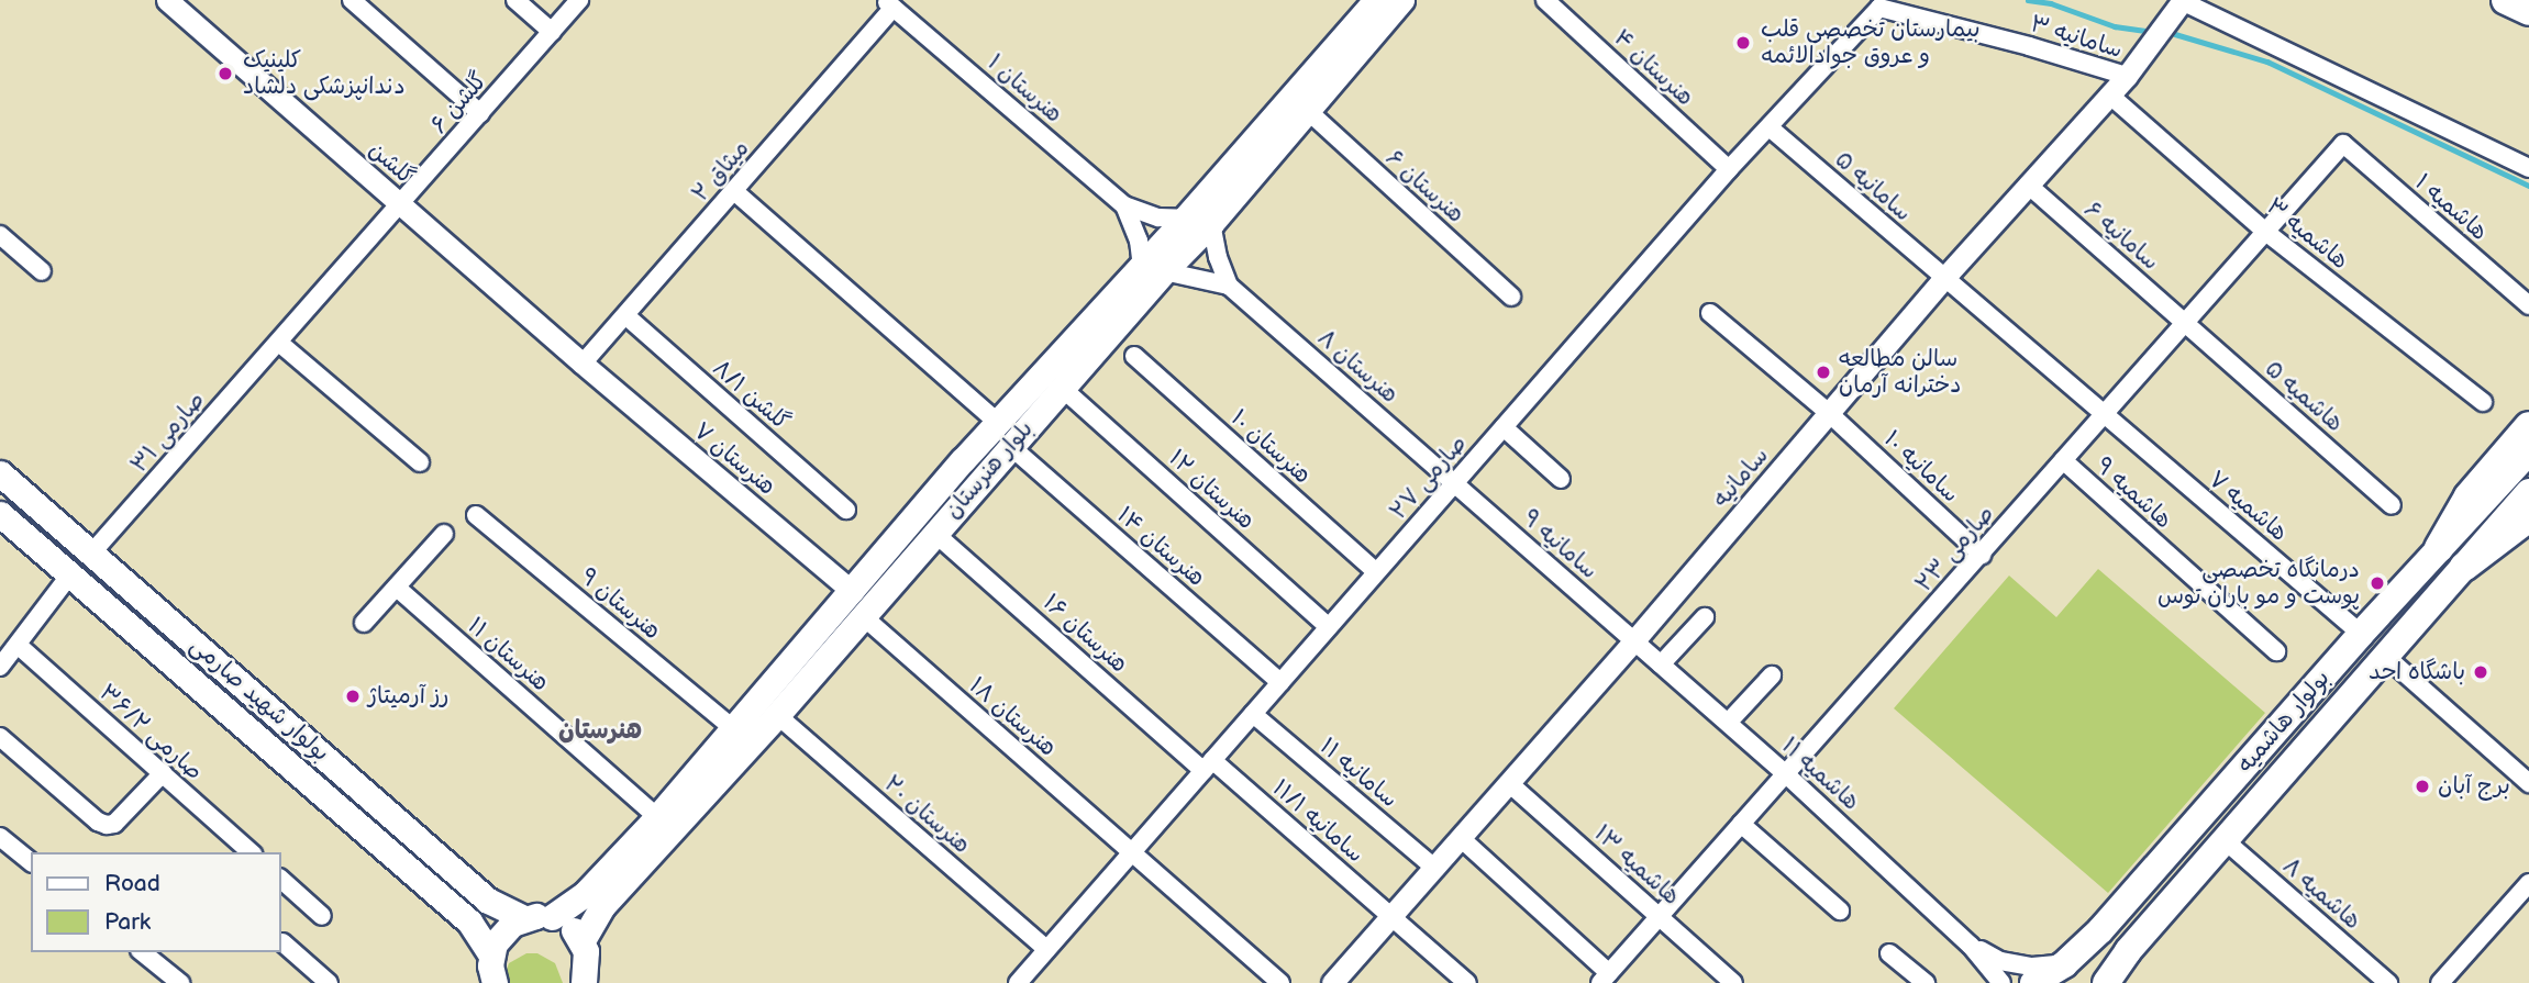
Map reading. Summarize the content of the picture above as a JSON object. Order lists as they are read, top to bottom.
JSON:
{
  "streets": {
    "main road": ["بلوار هنرستان", "بولوار شهید صارمی", "بولوار هاشمیه"],
    "street": [
      "سامانیه ۳",
      "هنرستان ۴",
      "هنرستان ۱",
      "گلشن ۶",
      "گلشن",
      "میثاق ۲",
      "هنرستان ۶",
      "سامانیه ۵",
      "هاشمیه ۱",
      "هاشمیه ۳",
      "سامانیه ۶",
      "هنرستان ۸",
      "گلشن ۸/۱",
      "هاشمیه ۵",
      "صارمی ۳۱",
      "هنرستان ۱۰",
      "هنرستان ۷",
      "سامانیه ۱۰",
      "صارمی ۲۷",
      "سامانیه",
      "هنرستان ۱۲",
      "هاشمیه ۹",
      "هاشمیه ۷",
      "سامانیه ۹",
      "هنرستان ۱۴",
      "صارمی ۲۳",
      "هنرستان ۹",
      "هنرستان ۱۶",
      "هنرستان ۱۱",
      "هنرستان ۱۸",
      "صارمی ۳۶/۲",
      "سامانیه ۱۱",
      "هاشمیه ۱۱",
      "هنرستان ۲۰",
      "سامانیه ۱۱/۱",
      "هاشمیه ۱۳",
      "هاشمیه ۸"
    ]
  },
  "crossings": [
    ["سامانیه ۳", "صارمی ۲۷"],
    ["سامانیه ۳", "سامانیه"],
    ["هنرستان ۴", "صارمی ۲۷"],
    ["هنرستان ۱", "میثاق ۲"],
    ["هنرستان ۱", "هنرستان ۸"],
    ["هنرستان ۱", "بلوار هنرستان"],
    ["گلشن ۶", "گلشن"],
    ["گلشن ۶", "صارمی ۳۱"],
    ["گلشن", "میثاق ۲"],
    ["گلشن", "هنرستان ۷"],
    ["میثاق ۲", "گلشن ۸/۱"],
    ["میثاق ۲", "هنرستان ۷"],
    ["هنرستان ۶", "بلوار هنرستان"],
    ["سامانیه ۵", "صارمی ۲۷"],
    ["سامانیه ۵", "سامانیه"],
    ["سامانیه ۵", "هاشمیه ۷"],
    ["سامانیه ۵", "صارمی ۲۳"],
    ["هاشمیه ۱", "صارمی ۲۳"],
    ["هاشمیه ۳", "سامانیه"],
    ["هاشمیه ۳", "صارمی ۲۳"],
    ["سامانیه ۶", "هاشمیه ۵"],
    ["سامانیه ۶", "سامانیه"],
    ["سامانیه ۶", "صارمی ۲۳"],
    ["هنرستان ۸", "بلوار هنرستان"],
    ["هنرستان ۸", "صارمی ۲۷"],
    ["هنرستان ۸", "سامانیه ۹"],
    ["هاشمیه ۵", "صارمی ۲۳"],
    ["صارمی ۳۱", "بولوار شهید صارمی"],
    ["هنرستان ۱۰", "صارمی ۲۷"],
    ["هنرستان ۷", "بلوار هنرستان"],
    ["سامانیه ۱۰", "سامانیه"],
    ["سامانیه ۱۰", "صارمی ۲۳"],
    ["بلوار هنرستان", "هنرستان ۱۲"],
    ["بلوار هنرستان", "هنرستان ۱۴"],
    ["بلوار هنرستان", "هنرستان ۹"],
    ["بلوار هنرستان", "هنرستان ۱۶"],
    ["بلوار هنرستان", "هنرستان ۱۱"],
    ["بلوار هنرستان", "هنرستان ۱۸"],
    ["بلوار هنرستان", "هنرستان ۲۰"],
    ["صارمی ۲۷", "هنرستان ۱۲"],
    ["صارمی ۲۷", "سامانیه ۹"],
    ["صارمی ۲۷", "هنرستان ۱۴"],
    ["صارمی ۲۷", "هنرستان ۱۶"],
    ["صارمی ۲۷", "هنرستان ۱۸"],
    ["صارمی ۲۷", "سامانیه ۱۱"],
    ["صارمی ۲۷", "هنرستان ۲۰"],
    ["صارمی ۲۷", "سامانیه ۱۱/۱"],
    ["سامانیه", "سامانیه ۹"],
    ["سامانیه", "سامانیه ۱۱"],
    ["سامانیه", "هاشمیه ۱۱"],
    ["سامانیه", "سامانیه ۱۱/۱"],
    ["سامانیه", "هاشمیه ۱۳"],
    ["هاشمیه ۹", "صارمی ۲۳"],
    ["هاشمیه ۷", "صارمی ۲۳"],
    ["هاشمیه ۷", "بولوار هاشمیه"],
    ["سامانیه ۹", "هاشمیه ۱۱"],
    ["صارمی ۲۳", "هاشمیه ۱۱"],
    ["صارمی ۲۳", "هاشمیه ۱۳"],
    ["هنرستان ۱۶", "سامانیه ۱۱/۱"],
    ["بولوار هاشمیه", "هاشمیه ۸"]
  ],
  "districts": ["هنرستان"],
  "places": [
    "بیمارستان تخصصی قلب و عروق جوادالائمه",
    "کلینیک دندانپزشکی دلشاد",
    "سالن مطالعه دخترانه آرمان",
    "درمانگاه تخصصی پوست و مو باران توس",
    "باشگاه احد",
    "رز آرمیتاژ",
    "برج آبان"
  ],
  "legend": ["Road", "Park"]
}
